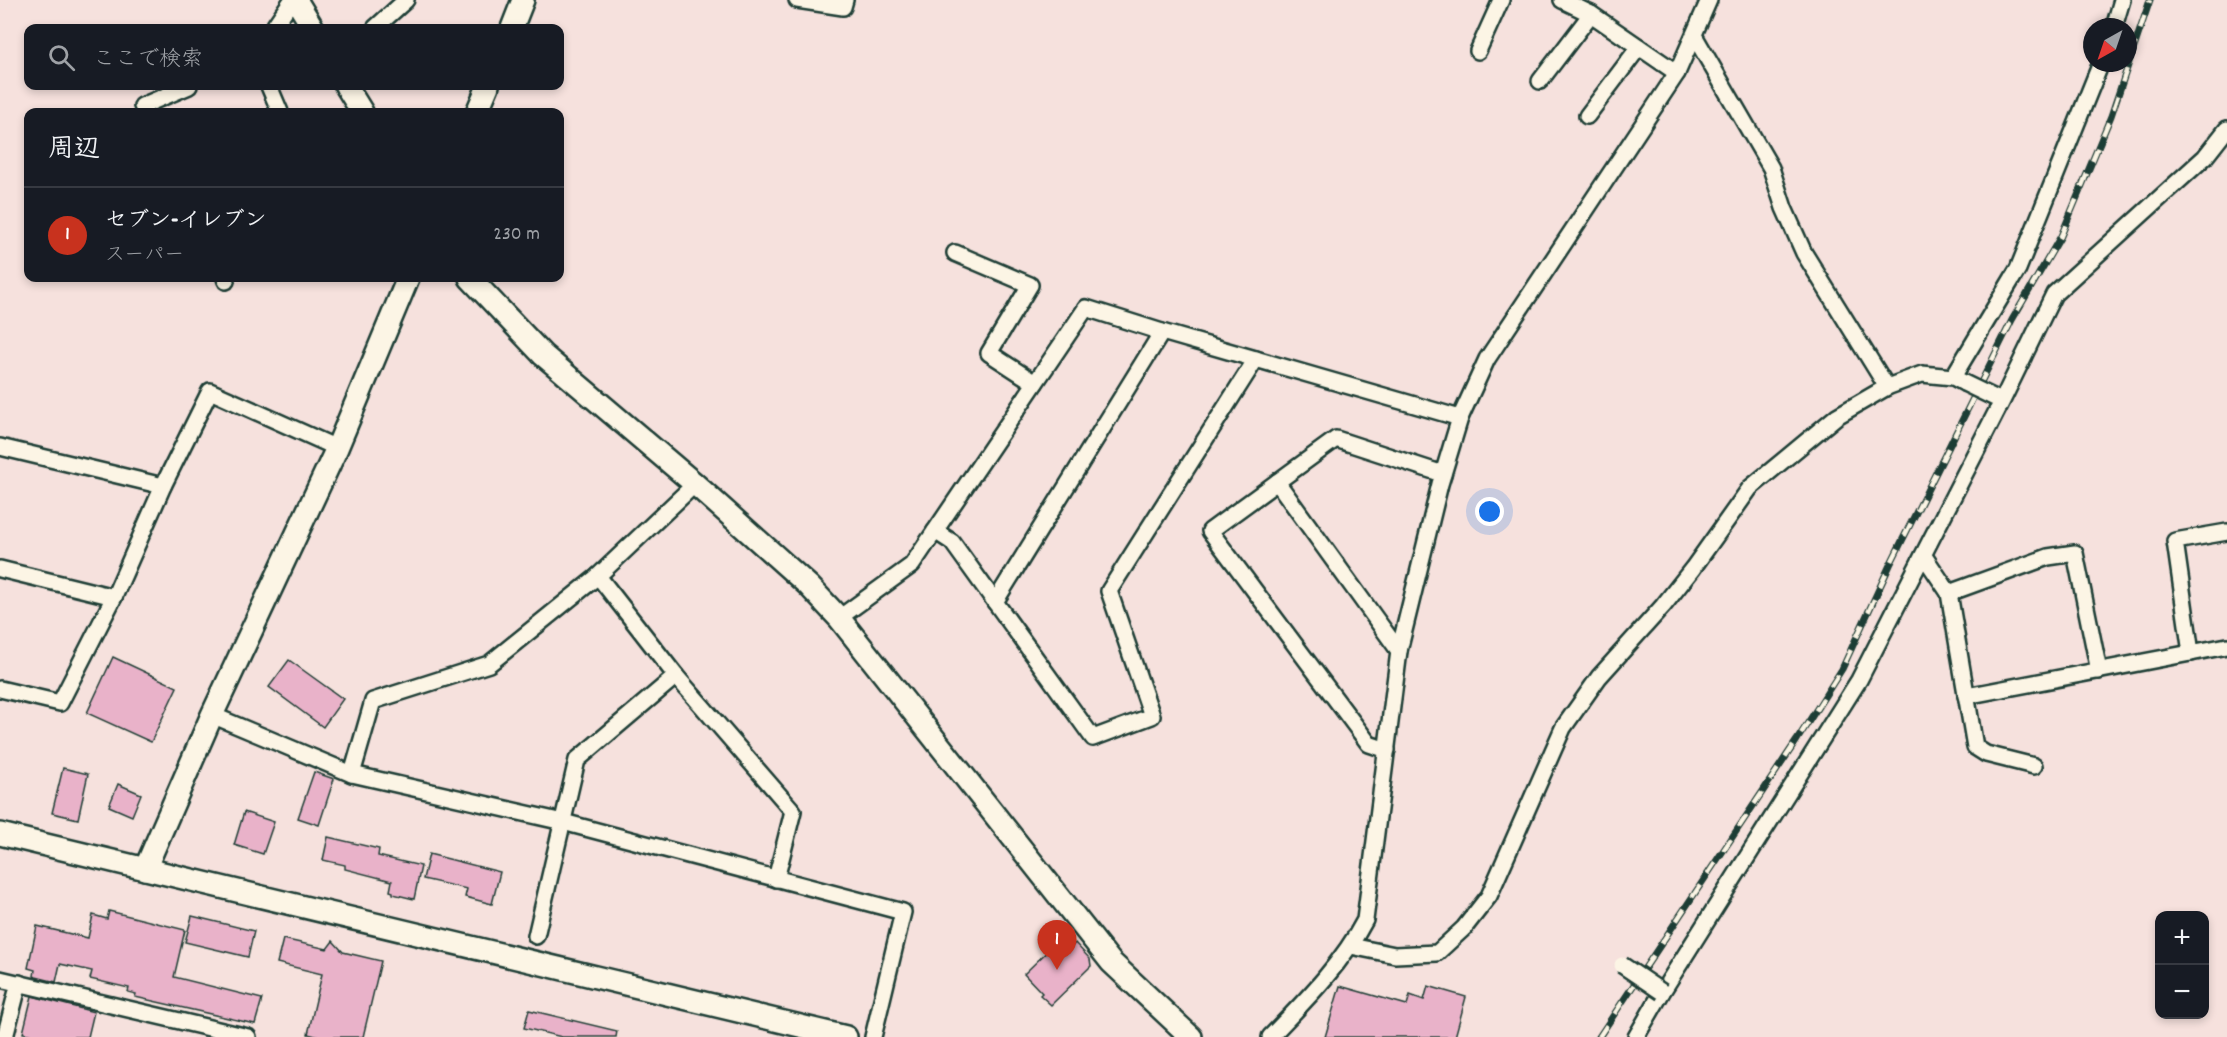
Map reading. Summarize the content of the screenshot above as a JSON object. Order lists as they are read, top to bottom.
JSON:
{
  "north": "bottom left",
  "page": {
    "search": "ここで検索",
    "heading": "周辺",
    "list": [
      {
        "mark": "1",
        "name": "セブン-イレブン",
        "note": "スーパー",
        "value": "230 m"
      }
    ],
    "map_buttons": ["+", "−"],
    "pins": "1"
  }
}
